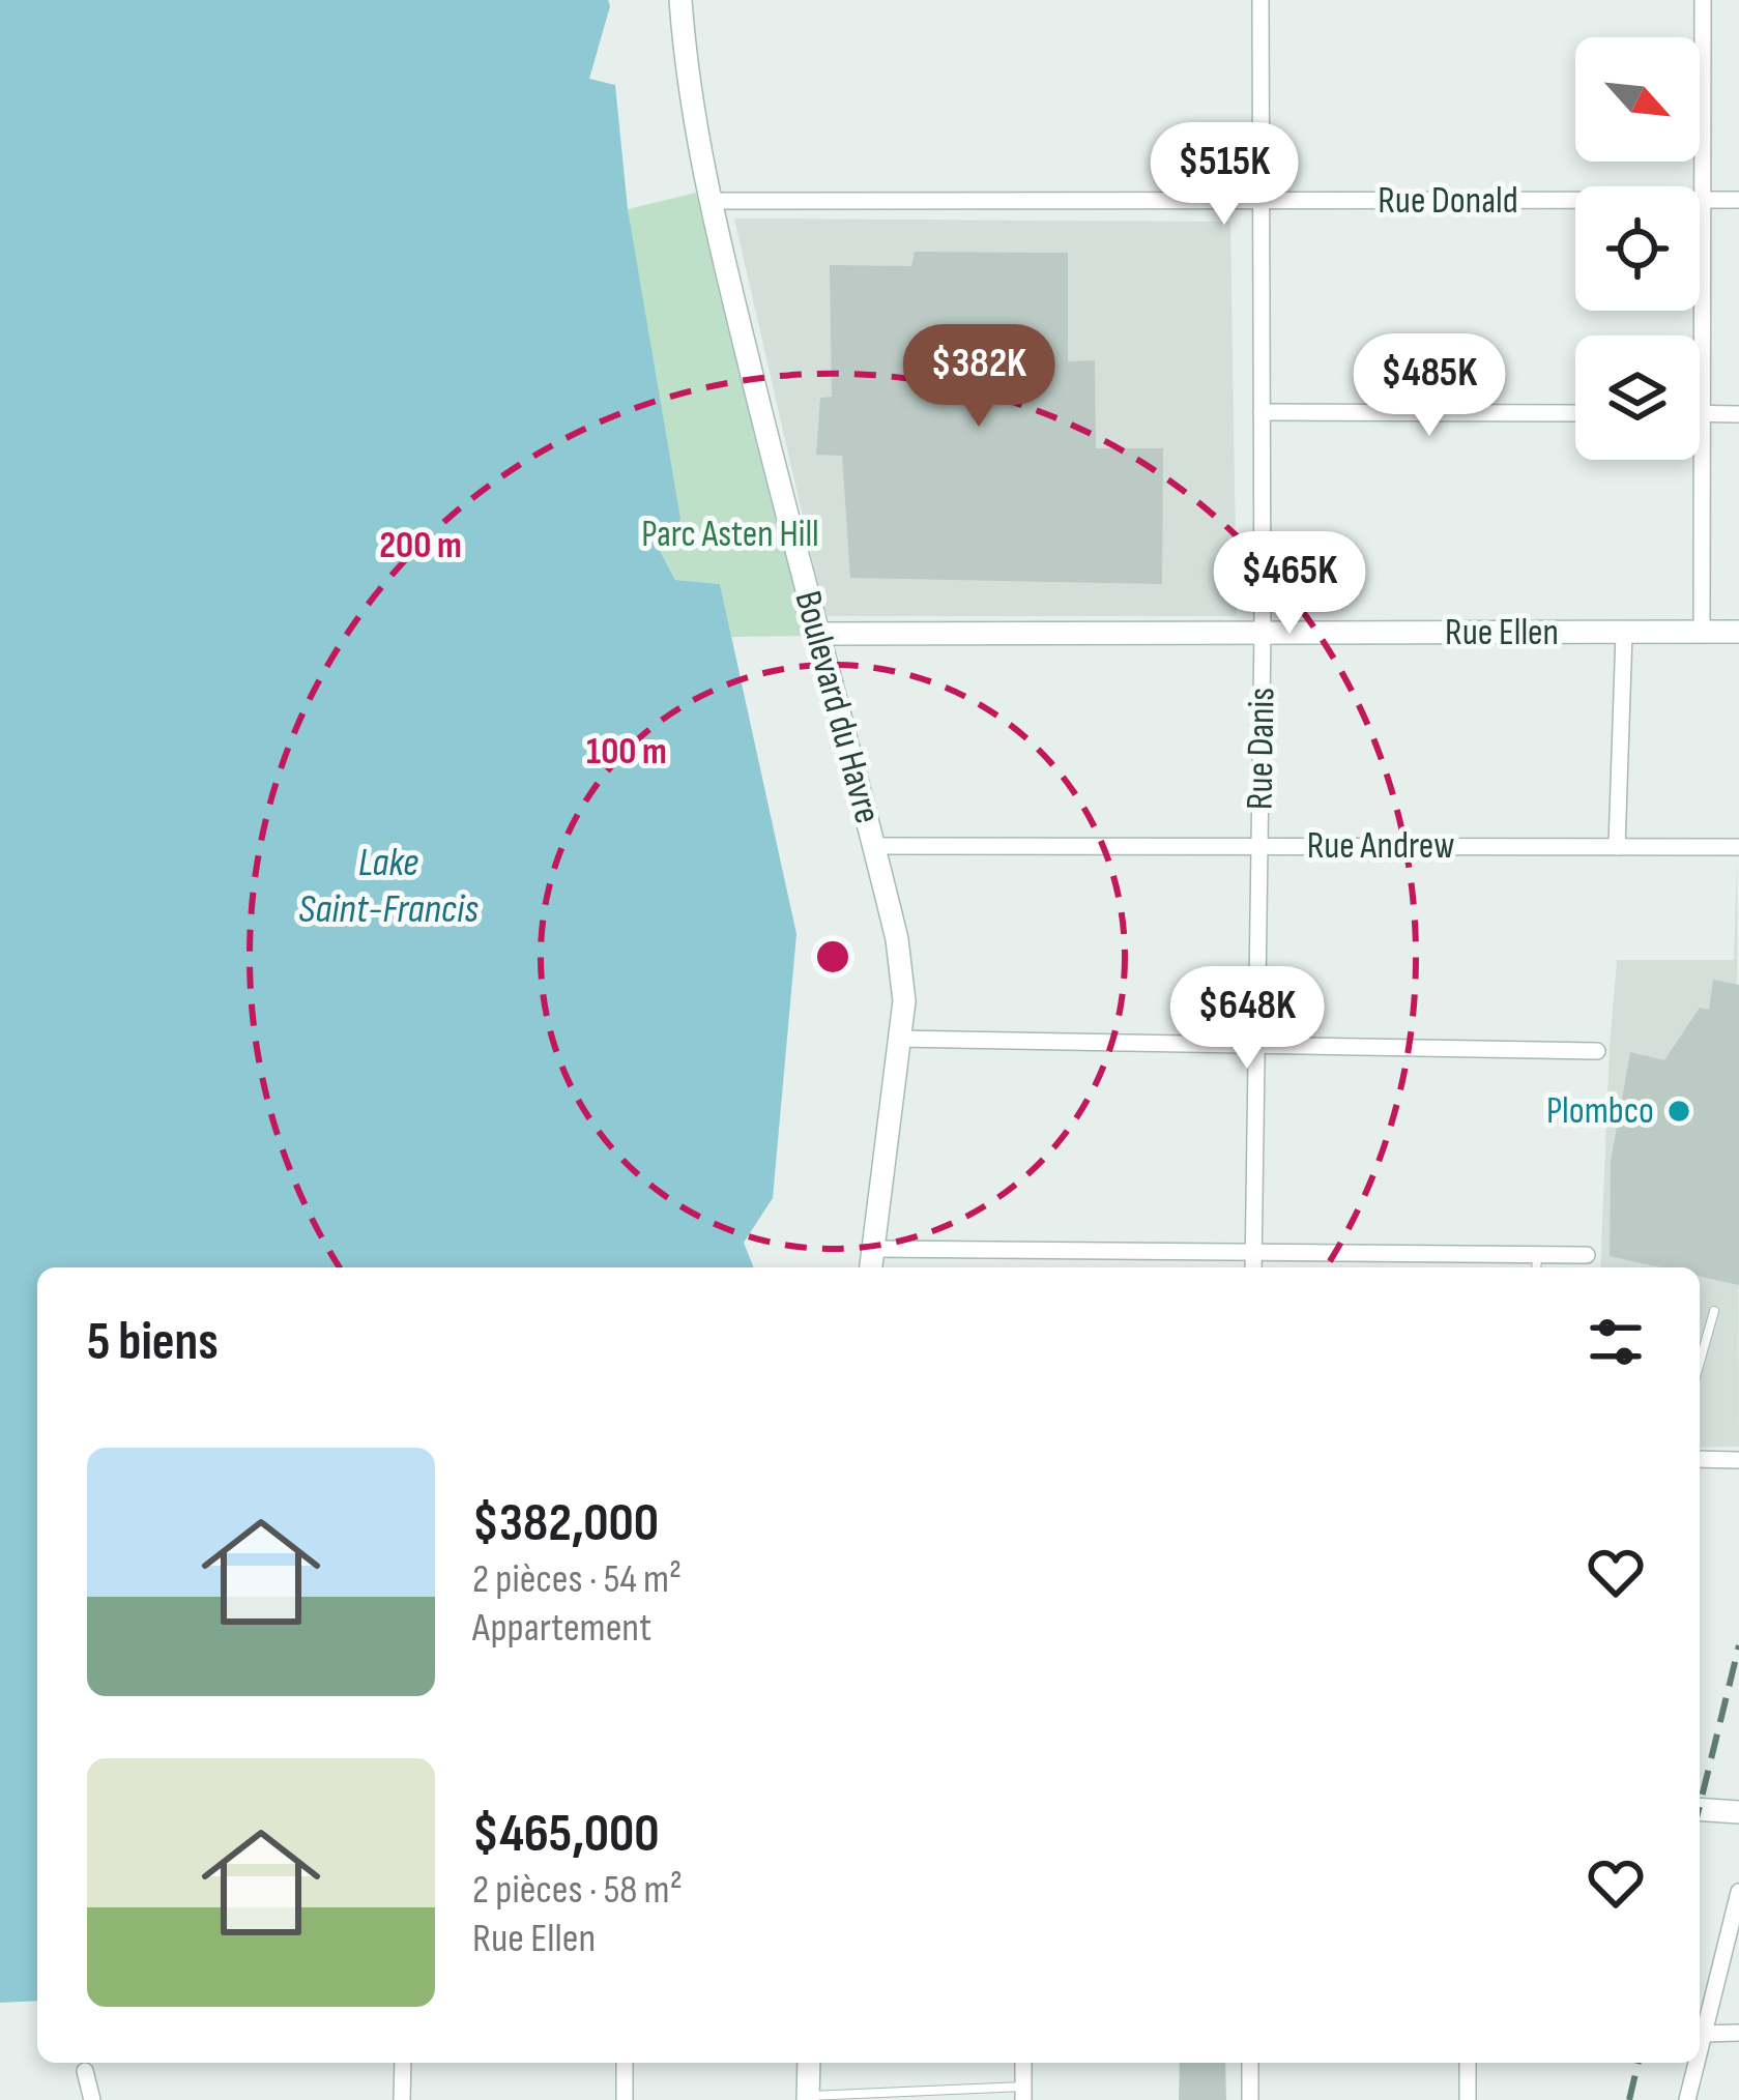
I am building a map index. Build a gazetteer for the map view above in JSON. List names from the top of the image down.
{
  "streets": {
    "street": [
      "Rue Donald",
      "Rue Ellen",
      "Boulevard du Havre",
      "Rue Danis",
      "Rue Andrew"
    ]
  },
  "crossings": [
    ["Rue Donald", "Boulevard du Havre"],
    ["Rue Donald", "Rue Danis"],
    ["Rue Ellen", "Boulevard du Havre"],
    ["Rue Ellen", "Rue Danis"],
    ["Boulevard du Havre", "Rue Andrew"],
    ["Rue Danis", "Rue Andrew"]
  ],
  "water": ["Lake Saint-Francis"],
  "parks": ["Parc Asten Hill"],
  "places": ["Plombco"],
  "north": "bottom right",
  "page": {
    "price": [
      "$515K",
      "$382K",
      "$485K",
      "$465K",
      "$648K"
    ],
    "heading": "5 biens",
    "list": [
      {
        "name": "$382,000",
        "note": "2 pièces · 54 m² · Appartement"
      },
      {
        "name": "$465,000",
        "note": "2 pièces · 58 m² · Rue Ellen"
      }
    ]
  },
  "rings": ["200 m", "100 m"]
}
